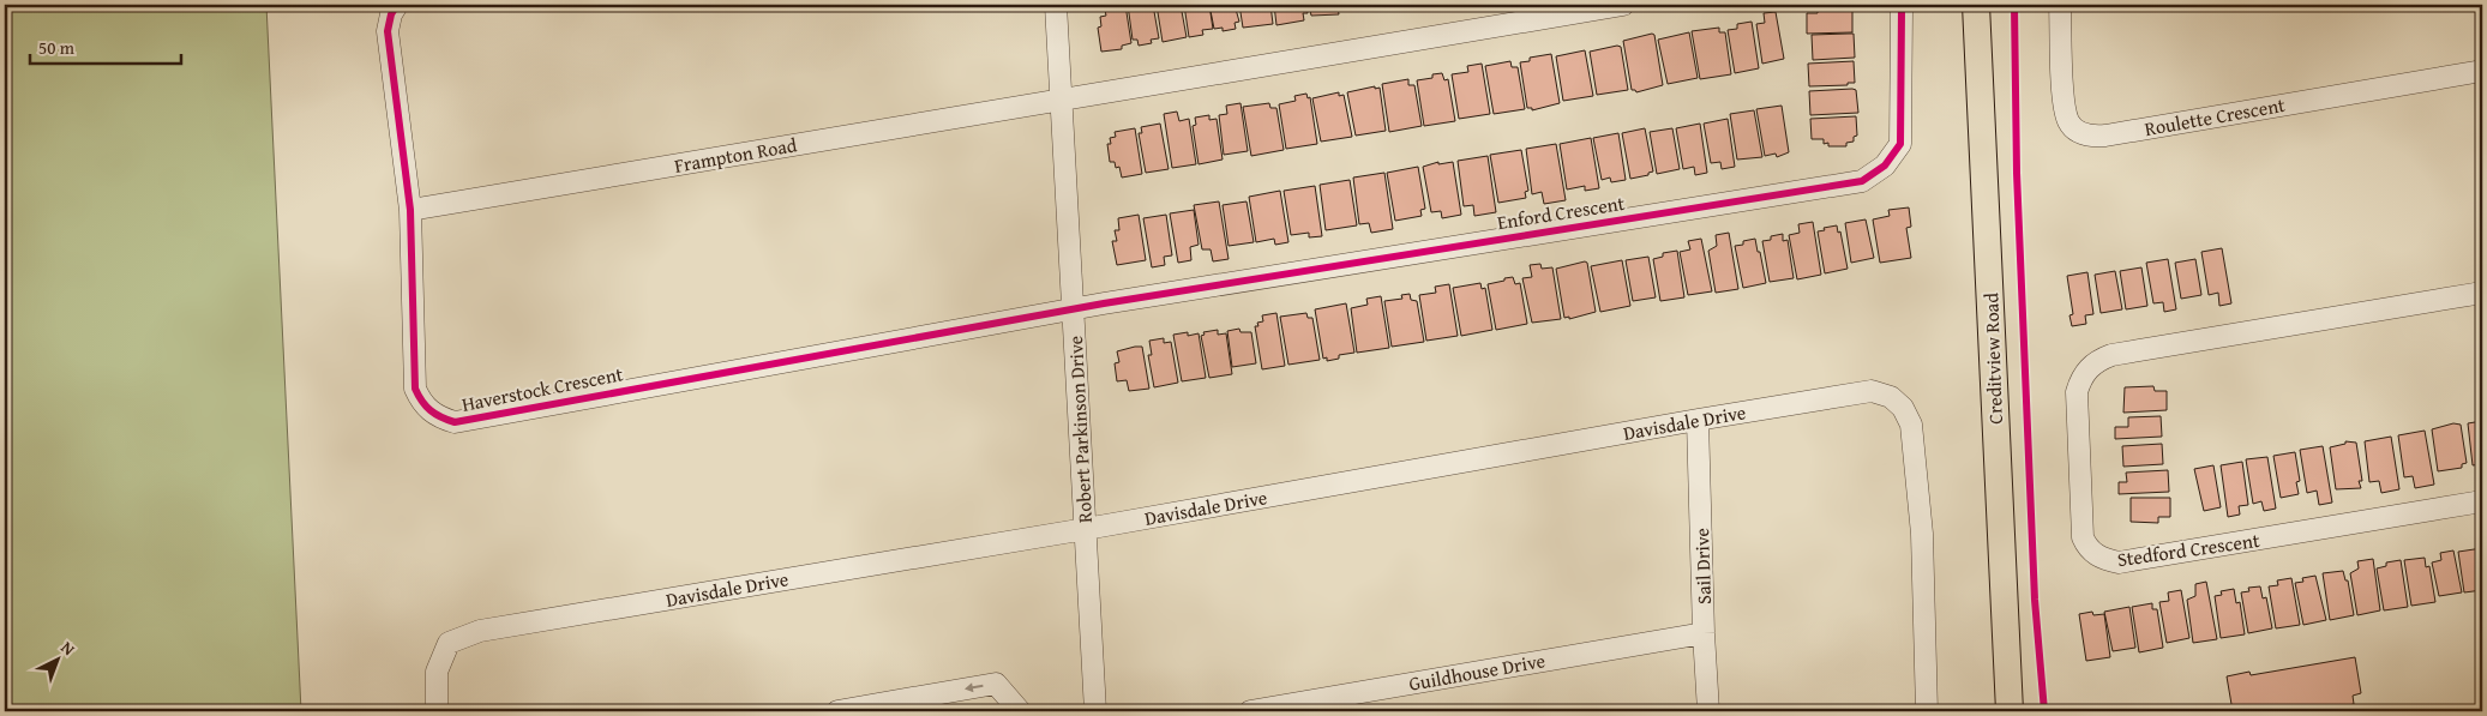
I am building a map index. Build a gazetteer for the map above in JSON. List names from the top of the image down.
{
  "streets": {
    "main road": ["Creditview Road"],
    "street": [
      "Roulette Crescent",
      "Frampton Road",
      "Enford Crescent",
      "Haverstock Crescent",
      "Davisdale Drive",
      "Robert Parkinson Drive",
      "Stedford Crescent",
      "Sail Drive",
      "Guildhouse Drive"
    ]
  },
  "crossings": [
    ["Frampton Road", "Haverstock Crescent"],
    ["Frampton Road", "Robert Parkinson Drive"],
    ["Enford Crescent", "Haverstock Crescent"],
    ["Enford Crescent", "Robert Parkinson Drive"],
    ["Haverstock Crescent", "Robert Parkinson Drive"],
    ["Davisdale Drive", "Robert Parkinson Drive"],
    ["Davisdale Drive", "Sail Drive"],
    ["Sail Drive", "Guildhouse Drive"]
  ],
  "scale_bar": "50 m",
  "north": "top right"
}
